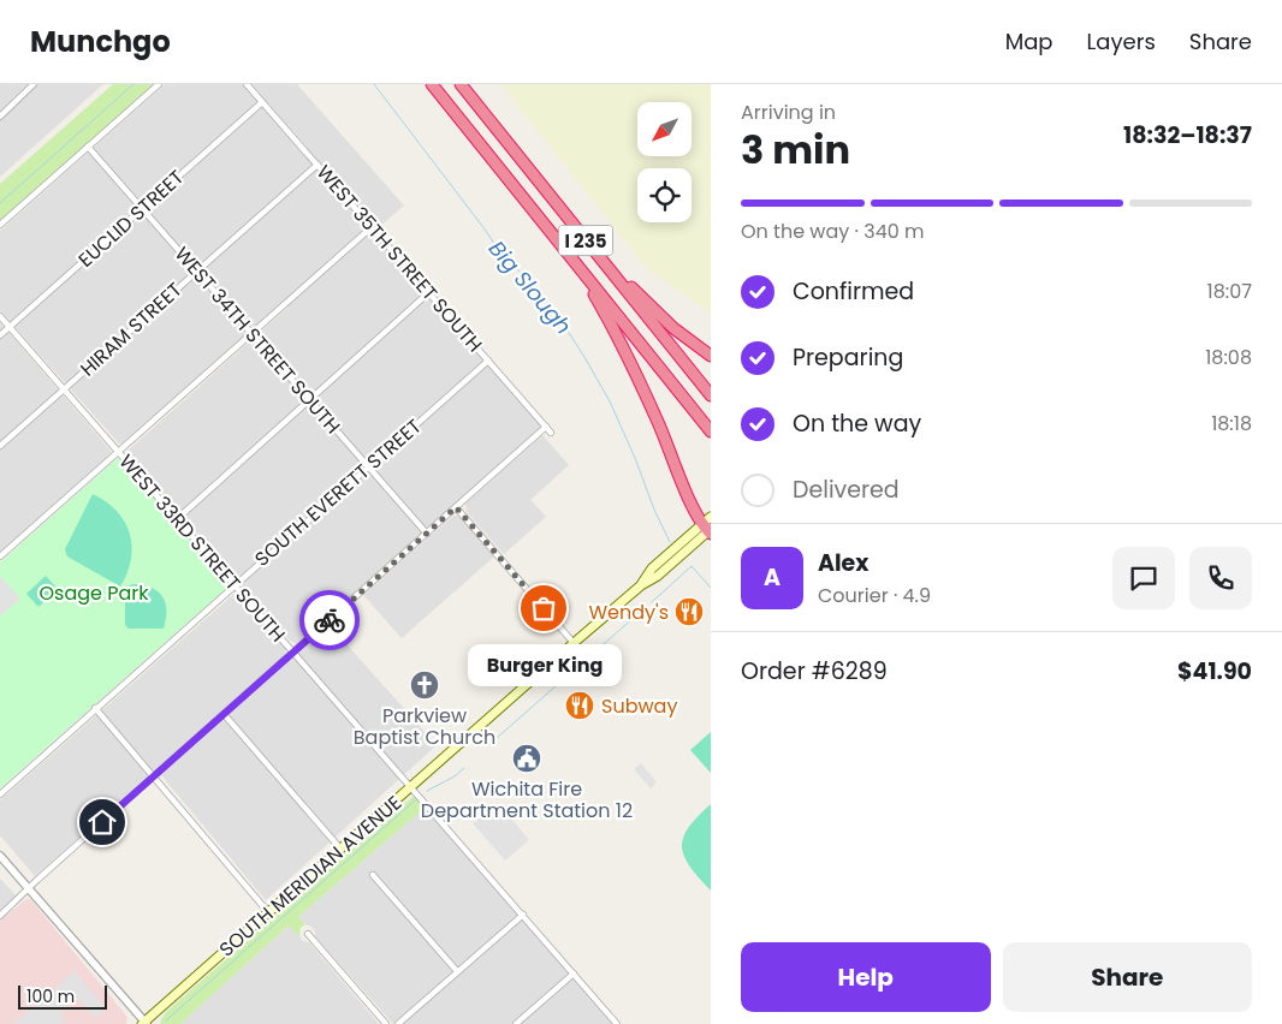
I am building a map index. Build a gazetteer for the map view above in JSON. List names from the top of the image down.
{
  "streets": {
    "highway": ["I 235"],
    "main road": ["SOUTH MERIDIAN AVENUE"],
    "street": [
      "EUCLID STREET",
      "WEST 35TH STREET SOUTH",
      "HIRAM STREET",
      "WEST 34TH STREET SOUTH",
      "SOUTH EVERETT STREET",
      "WEST 33RD STREET SOUTH"
    ]
  },
  "crossings": [
    ["EUCLID STREET", "WEST 35TH STREET SOUTH"],
    ["EUCLID STREET", "WEST 34TH STREET SOUTH"],
    ["EUCLID STREET", "WEST 33RD STREET SOUTH"],
    ["WEST 35TH STREET SOUTH", "HIRAM STREET"],
    ["WEST 35TH STREET SOUTH", "SOUTH EVERETT STREET"],
    ["HIRAM STREET", "WEST 34TH STREET SOUTH"],
    ["HIRAM STREET", "WEST 33RD STREET SOUTH"],
    ["WEST 34TH STREET SOUTH", "SOUTH EVERETT STREET"],
    ["SOUTH EVERETT STREET", "WEST 33RD STREET SOUTH"],
    ["WEST 33RD STREET SOUTH", "SOUTH MERIDIAN AVENUE"]
  ],
  "water": ["Big Slough"],
  "parks": ["Osage Park"],
  "places": {
    "other": ["Burger King"],
    "restaurant": ["Wendy's", "Subway"],
    "church": ["Parkview Baptist Church"],
    "public building": ["Wichita Fire Department Station 12"]
  },
  "scale_bar": "100 m",
  "north": "bottom left",
  "page": {
    "header": "Munchgo",
    "nav": ["Map", "Layers", "Share"],
    "heading": ["3 min", "Arriving in", "18:32–18:37"],
    "panel": [
      "Alex",
      "Courier · 4.9",
      "Order #6289",
      "$41.90"
    ],
    "bar": "On the way · 340 m",
    "list": [
      ["Confirmed", "18:07"],
      ["Preparing", "18:08"],
      ["On the way", "18:18"],
      "Delivered"
    ],
    "round": "A",
    "bubble": "Burger King",
    "buttons": ["Help", "Share"],
    "scale": "100 m"
  }
}
